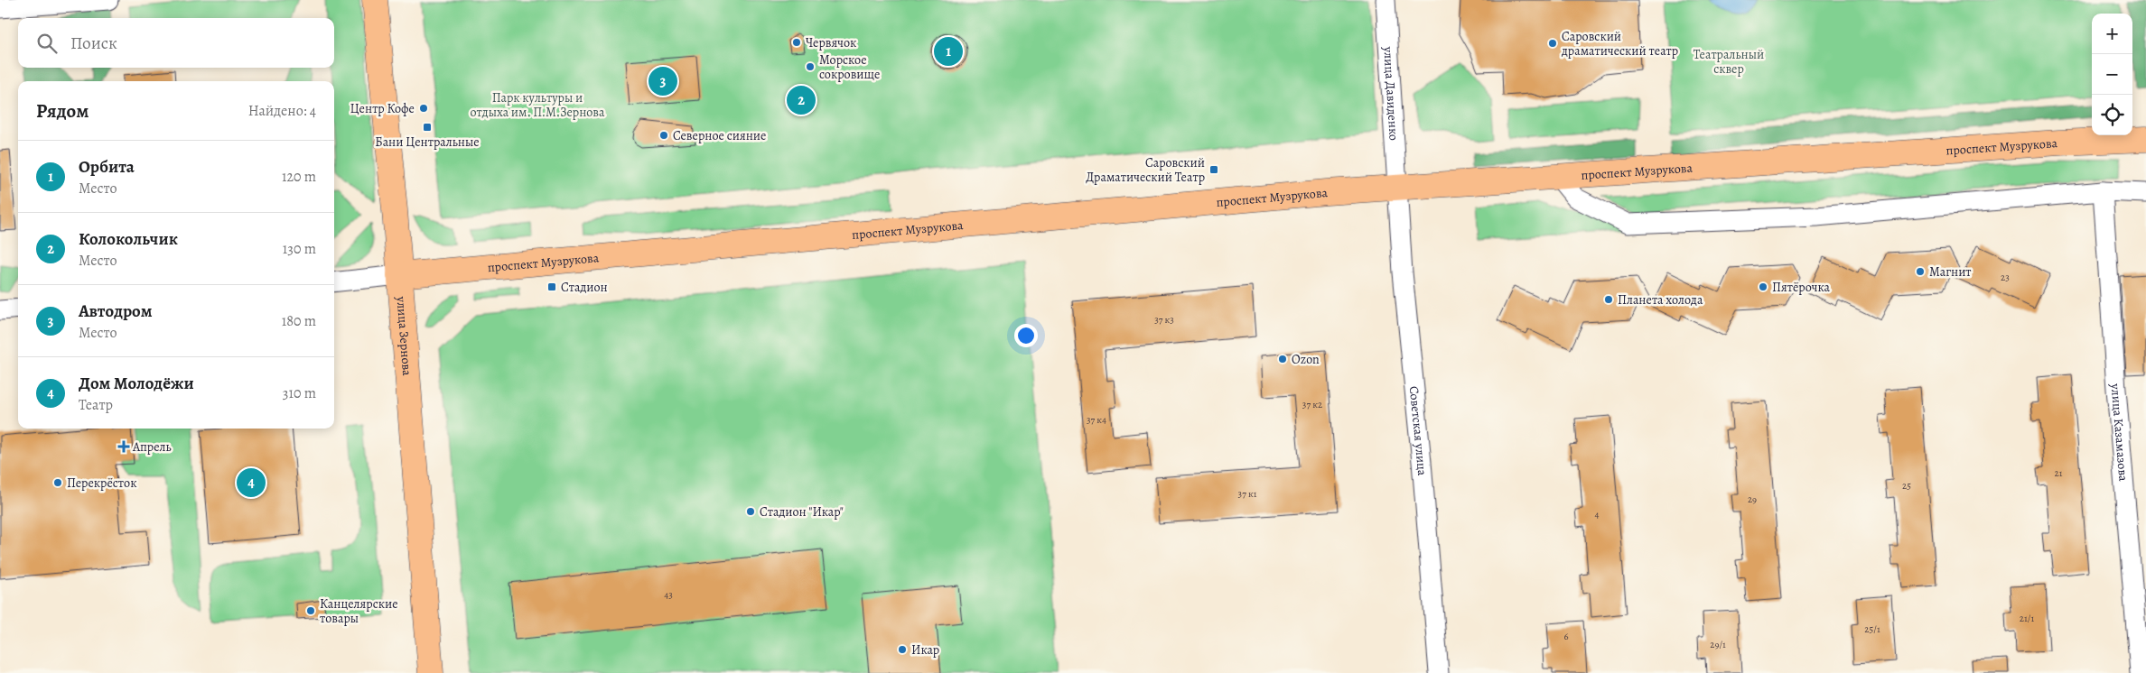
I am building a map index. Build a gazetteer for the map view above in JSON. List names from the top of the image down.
{
  "streets": {
    "main road": ["проспект Музрукова", "улица Зернова"],
    "street": ["улица Давиденко", "Советская улица", "улица Казамазова"]
  },
  "crossings": [
    ["улица Давиденко", "проспект Музрукова"],
    ["улица Давиденко", "Советская улица"],
    ["проспект Музрукова", "улица Зернова"],
    ["проспект Музрукова", "Советская улица"]
  ],
  "parks": ["Театральный сквер", "Парк культуры и отдыха им. П.М.Зернова"],
  "places": {
    "other": [
      "Червячок",
      "Саровский драматический театр",
      "Морское сокровище",
      "Центр Кофе",
      "Северное сияние",
      "Магнит",
      "Пятёрочка",
      "Планета холода",
      "Ozon",
      "Перекрёсток",
      "Стадион \"Икар\"",
      "Канцелярские товары",
      "Икар"
    ],
    "transit": ["Бани Центральные", "Саровский Драматический Театр", "Стадион"],
    "health": ["Апрель"]
  },
  "house_numbers": [
    "23",
    "37 к3",
    "37 к2",
    "37 к4",
    "21",
    "25",
    "37 к1",
    "29",
    "4",
    "43",
    "21/1",
    "25/1",
    "6",
    "29/1"
  ],
  "page": {
    "map_buttons": ["+", "−"],
    "search": "Поиск",
    "pins": [
      "1",
      "3",
      "2",
      "4"
    ],
    "heading": ["Рядом", "Найдено: 4"],
    "list": [
      {
        "mark": "1",
        "name": "Орбита",
        "note": "Место",
        "value": "120 m"
      },
      {
        "mark": "2",
        "name": "Колокольчик",
        "note": "Место",
        "value": "130 m"
      },
      {
        "mark": "3",
        "name": "Автодром",
        "note": "Место",
        "value": "180 m"
      },
      {
        "mark": "4",
        "name": "Дом Молодёжи",
        "note": "Театр",
        "value": "310 m"
      }
    ]
  }
}
